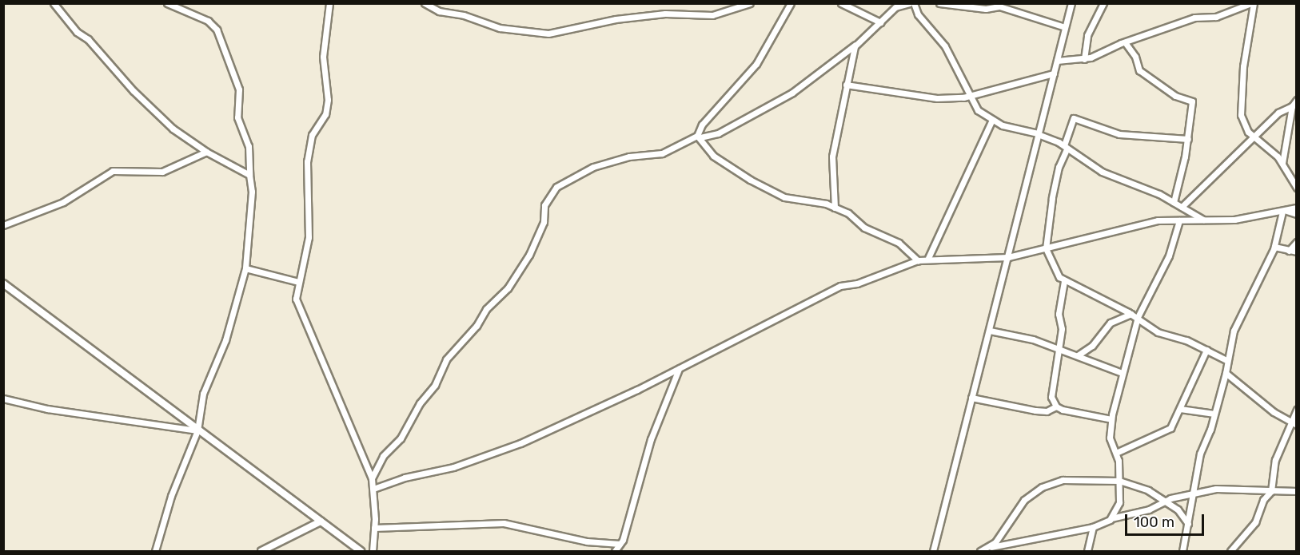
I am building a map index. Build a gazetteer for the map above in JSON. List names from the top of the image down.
{
  "scale_bar": "100 m"
}
